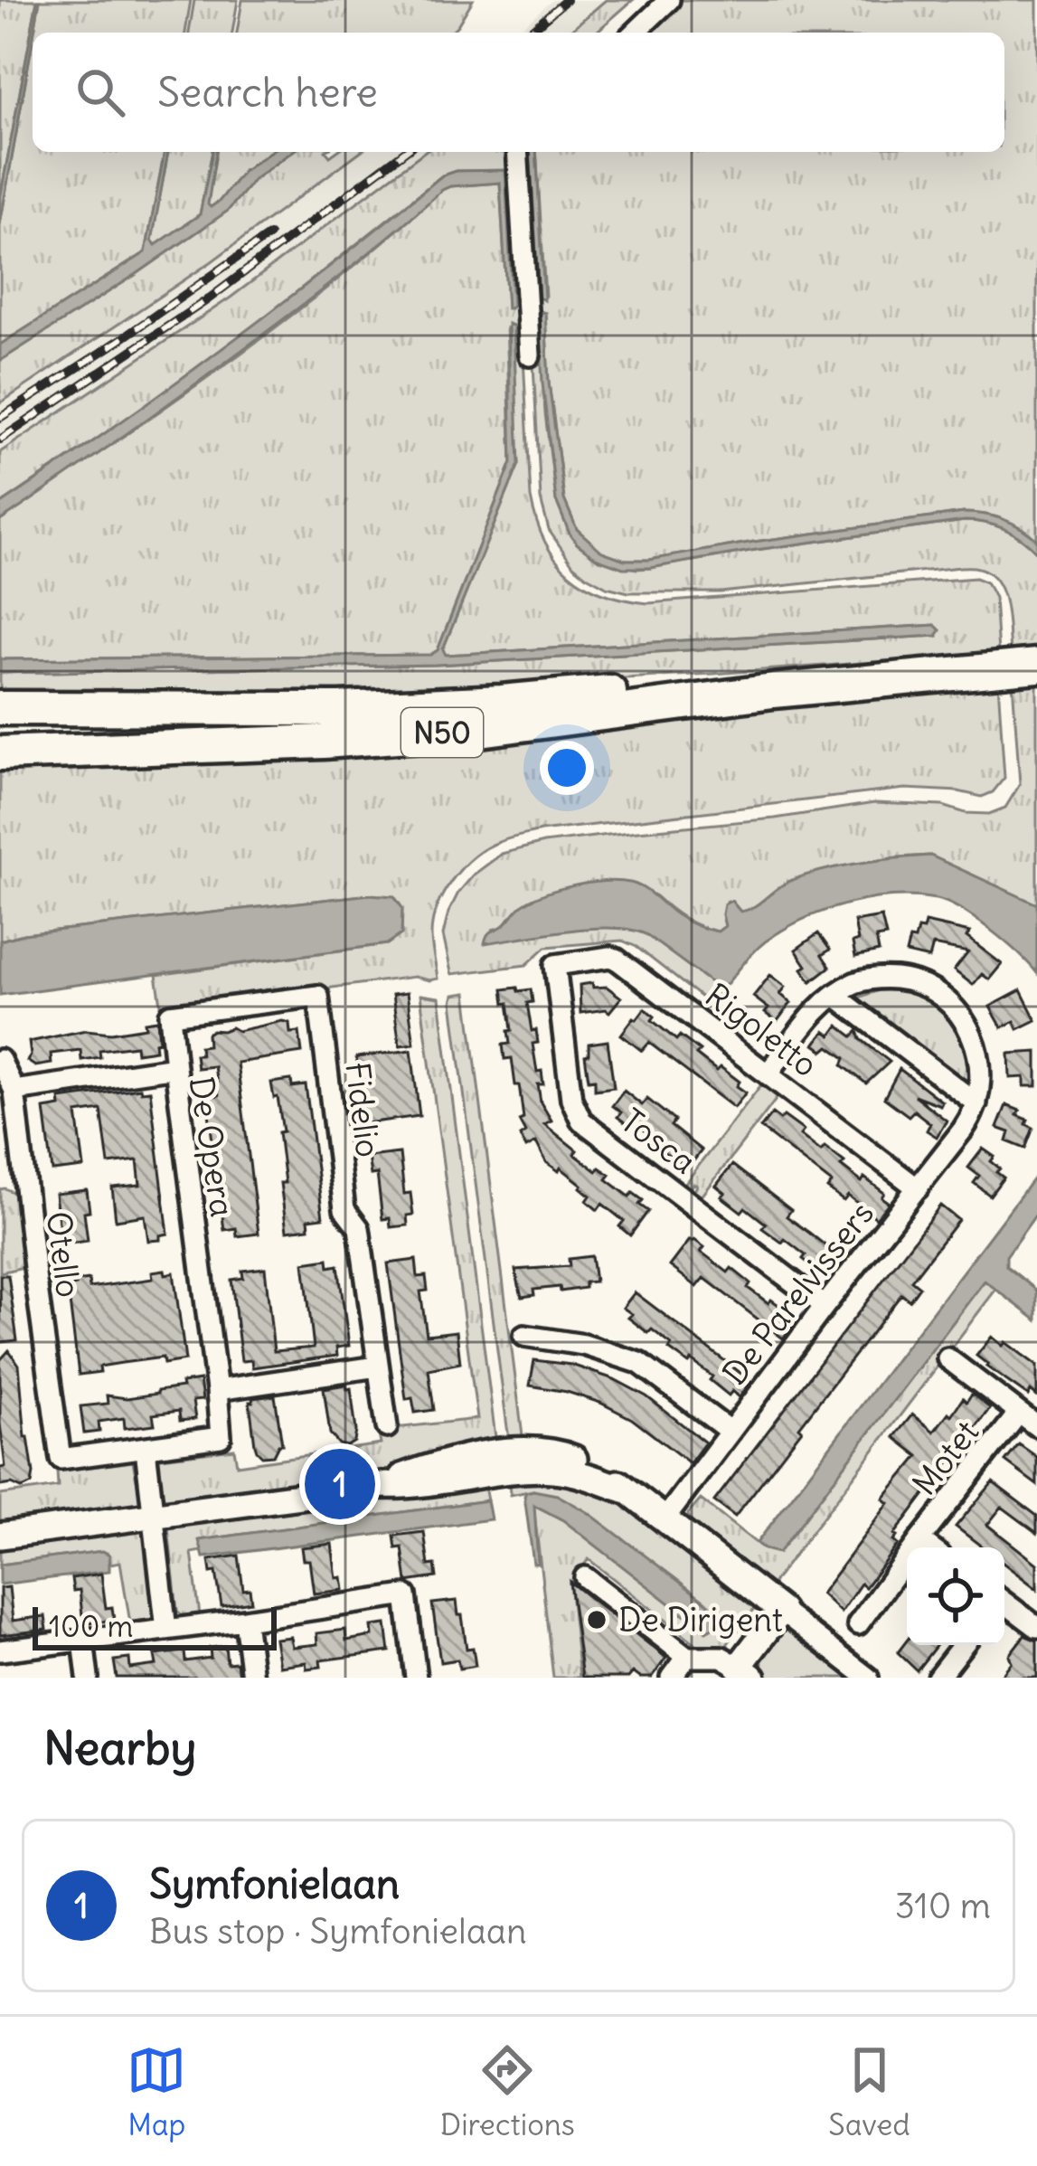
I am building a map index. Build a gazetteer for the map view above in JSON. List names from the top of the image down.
{
  "streets": {
    "highway": ["N50"],
    "street": [
      "Rigoletto",
      "Fidelio",
      "Tosca",
      "De Opera",
      "Otello",
      "De Parelvissers",
      "Motet"
    ]
  },
  "crossings": [
    ["Rigoletto", "Tosca"],
    ["Rigoletto", "De Parelvissers"],
    ["Fidelio", "De Opera"],
    ["Tosca", "De Parelvissers"],
    ["De Opera", "Otello"]
  ],
  "places": ["De Dirigent"],
  "scale_bar": "100 m",
  "page": {
    "search": "Search here",
    "pins": "1",
    "scale": "100 m",
    "heading": "Nearby",
    "list": [
      {
        "mark": "1",
        "name": "Symfonielaan",
        "note": "Bus stop · Symfonielaan",
        "value": "310 m"
      }
    ],
    "nav": ["Map", "Directions", "Saved"]
  }
}
